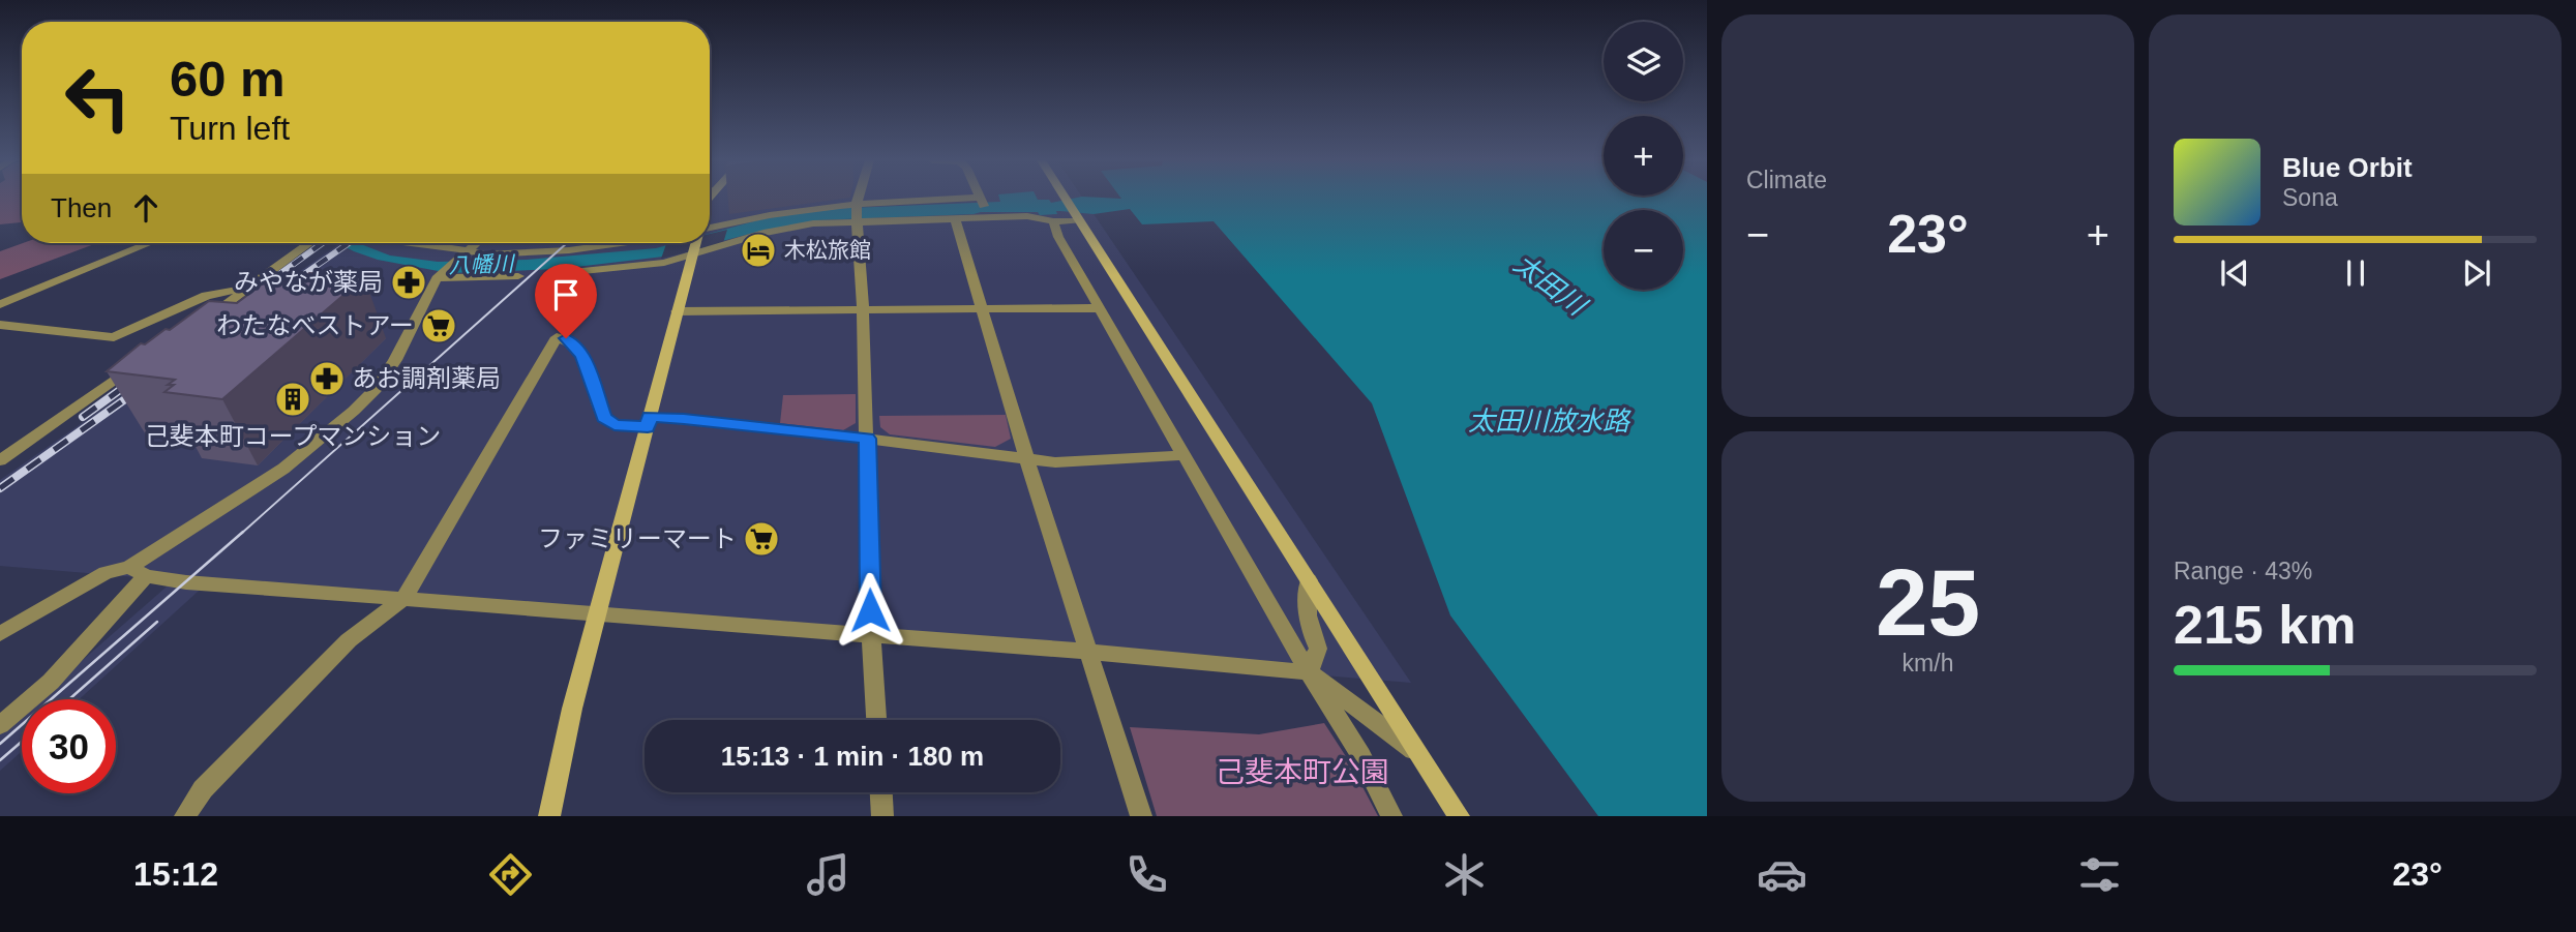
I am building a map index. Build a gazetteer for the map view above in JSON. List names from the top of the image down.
{
  "water": ["八幡川", "太田川", "太田川放水路"],
  "parks": ["己斐本町公園"],
  "places": {
    "hotel": ["木松旅館"],
    "pharmacy": ["みやなが薬局", "あお調剤薬局"],
    "supermarket": ["わたなべストアー", "ファミリーマート"],
    "building": ["己斐本町コープマンション"]
  },
  "page": {
    "tile": [
      "Climate",
      ["25", "km/h"],
      ["Range · 43%", "215 km"]
    ],
    "map_buttons": ["+", "−"],
    "turn": ["60 m", "Turn left"],
    "song": ["Blue Orbit", "Sona"],
    "then": "Then",
    "heat": ["−", "23°", "+"],
    "limit": "30",
    "trip": "15:13 · 1 min · 180 m",
    "tabs": ["15:12", "23°"]
  }
}
